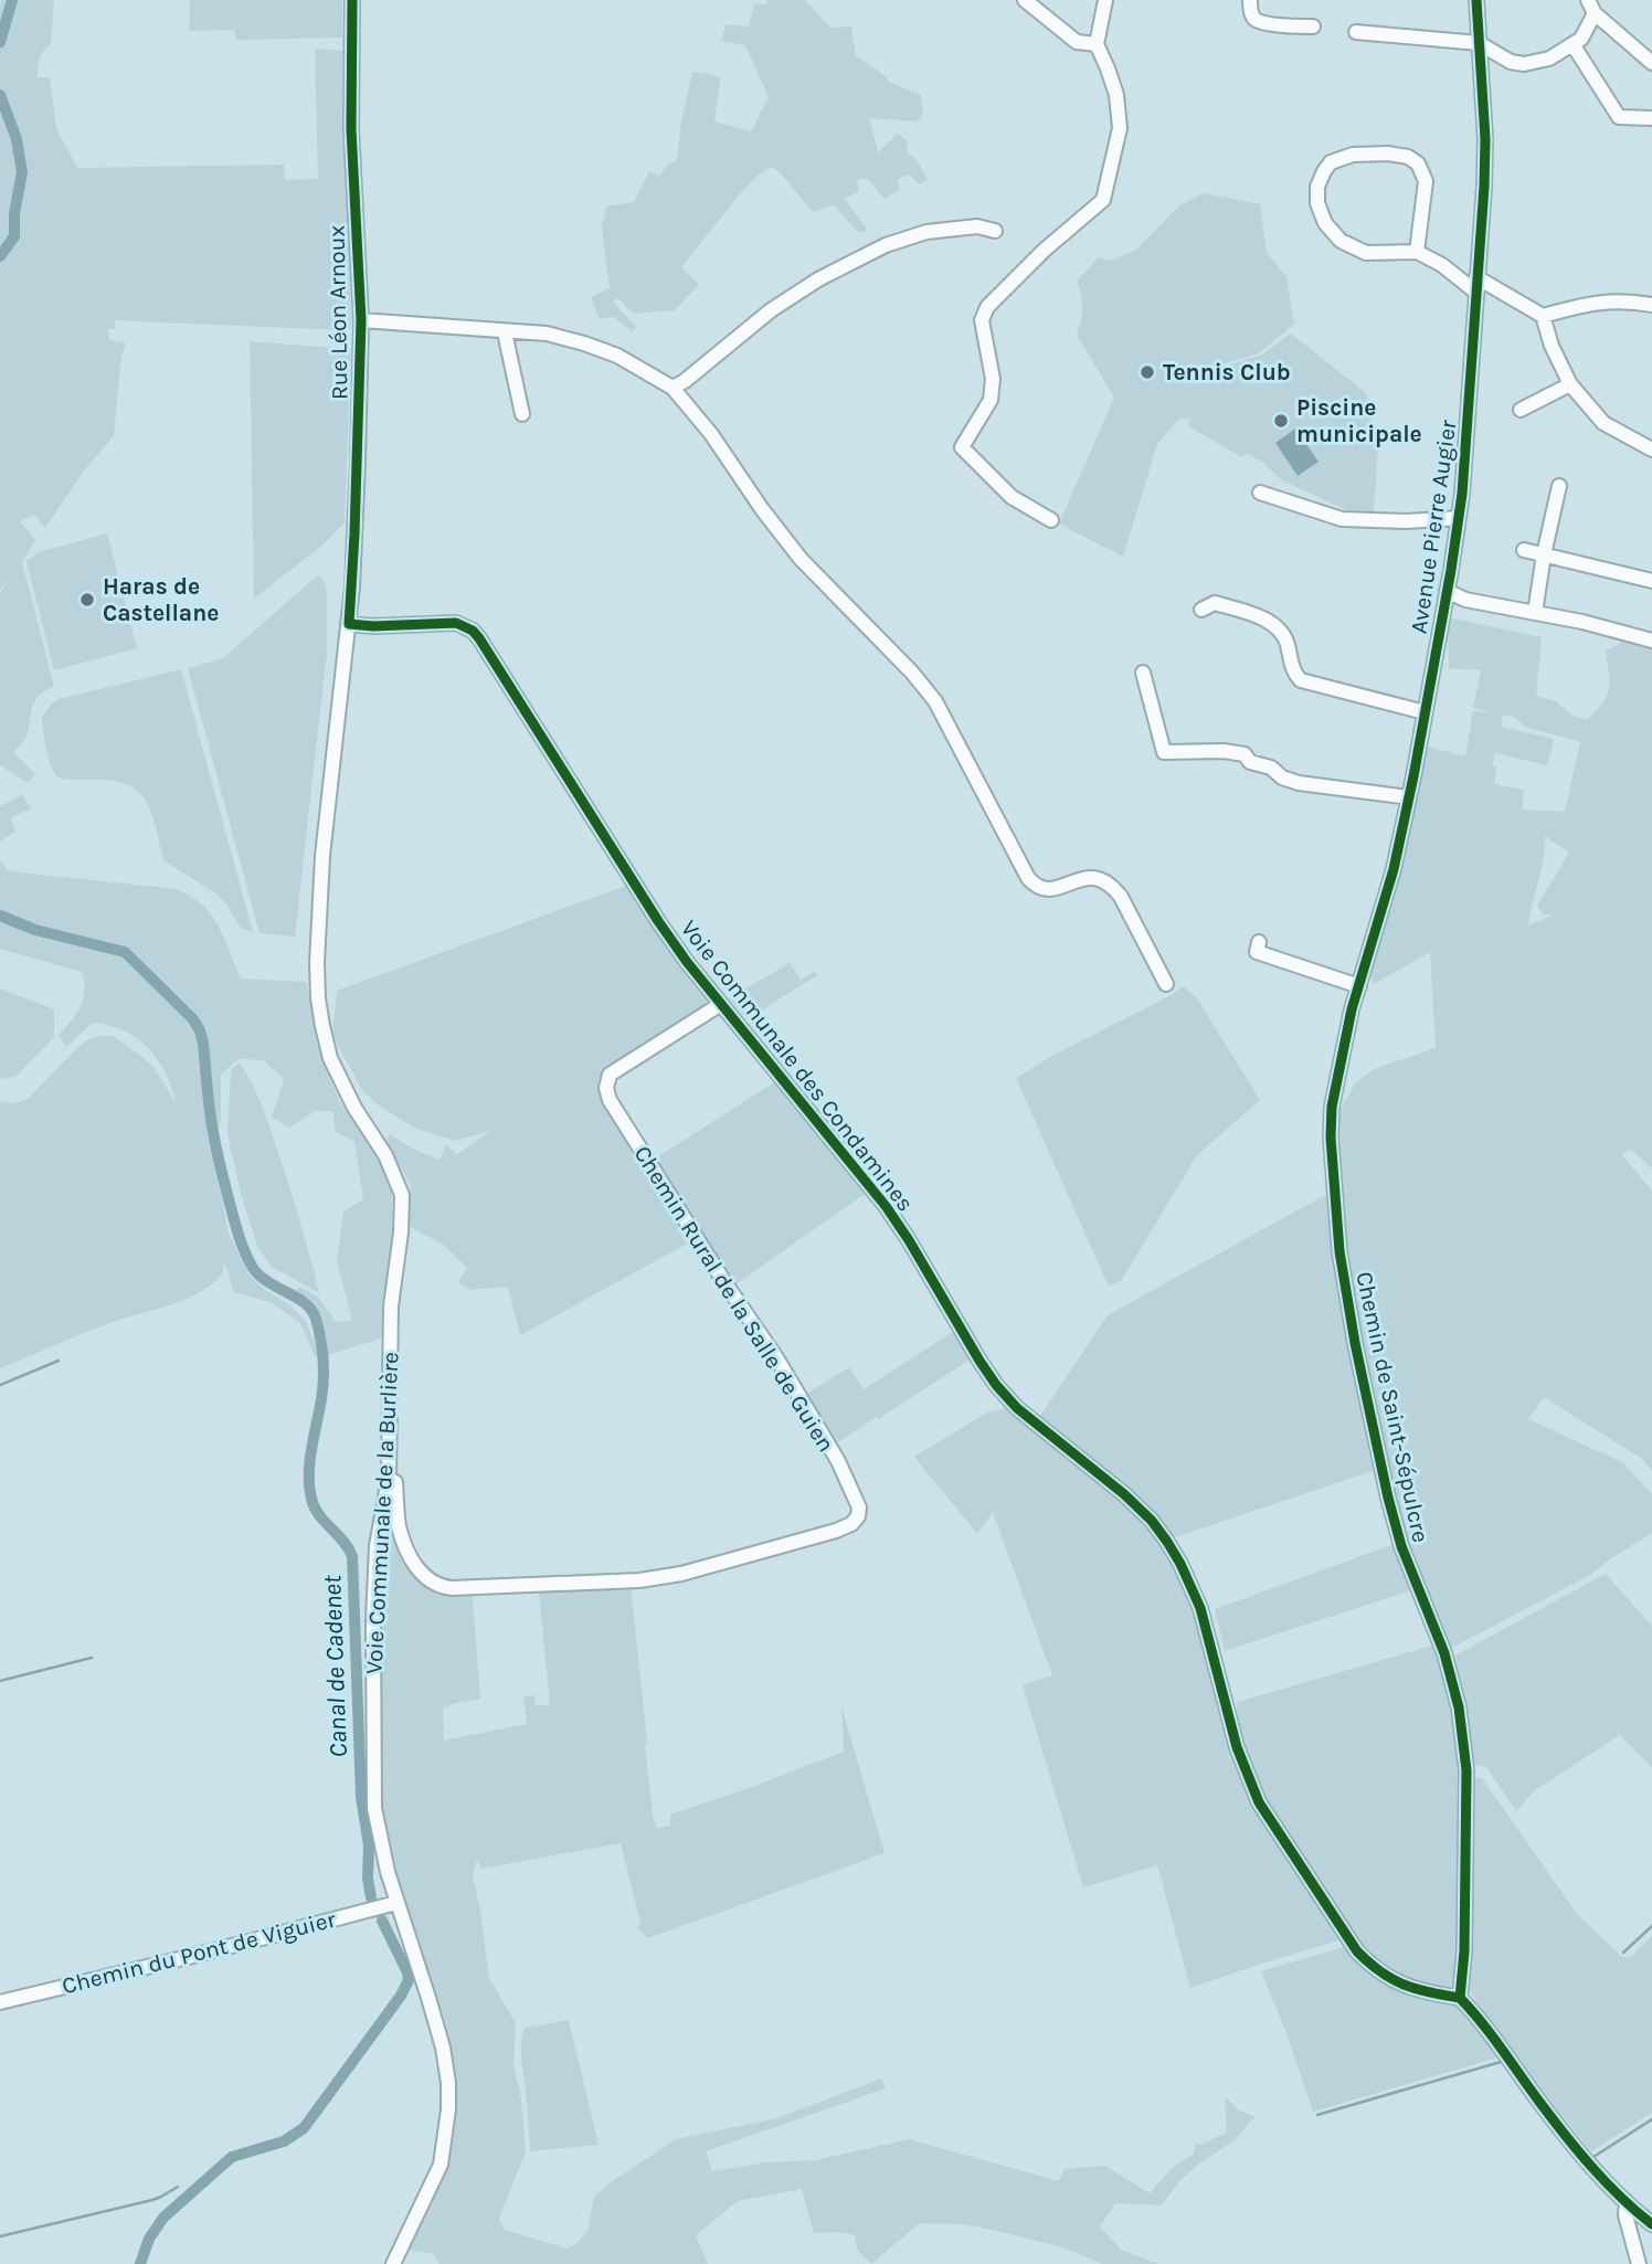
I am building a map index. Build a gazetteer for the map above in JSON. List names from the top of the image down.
{
  "streets": {
    "street": [
      "Rue Léon Arnoux",
      "Avenue Pierre Augier",
      "Voie Communale des Condamines",
      "Chemin Rural de la Salle de Guien",
      "Chemin de Saint-Sépulcre",
      "Voie Communale de la Burlière",
      "Chemin du Pont de Viguier"
    ]
  },
  "crossings": [
    ["Rue Léon Arnoux", "Voie Communale des Condamines"],
    ["Rue Léon Arnoux", "Voie Communale de la Burlière"],
    ["Avenue Pierre Augier", "Chemin de Saint-Sépulcre"],
    ["Voie Communale des Condamines", "Chemin Rural de la Salle de Guien"],
    ["Voie Communale des Condamines", "Chemin de Saint-Sépulcre"],
    ["Voie Communale des Condamines", "Voie Communale de la Burlière"],
    ["Chemin Rural de la Salle de Guien", "Voie Communale de la Burlière"],
    ["Voie Communale de la Burlière", "Chemin du Pont de Viguier"]
  ],
  "water": ["Canal de Cadenet"],
  "places": ["Tennis Club", "Piscine municipale", "Haras de Castellane"]
}
